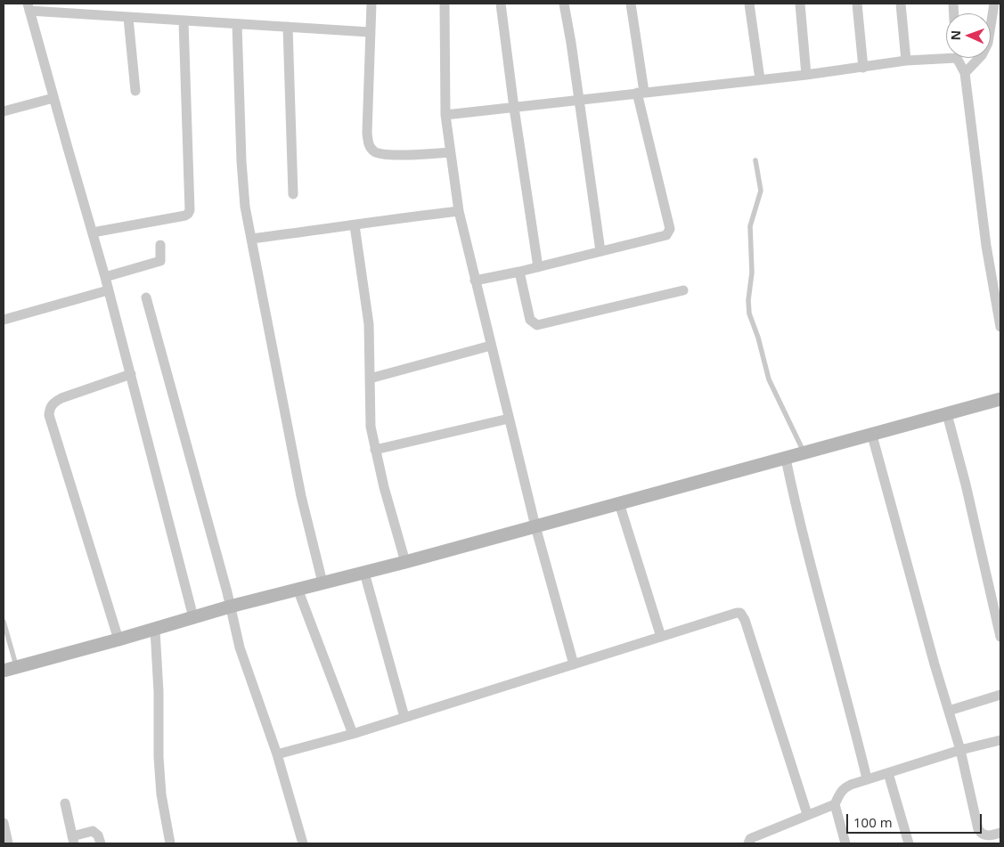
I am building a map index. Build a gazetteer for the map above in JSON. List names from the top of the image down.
{
  "scale_bar": "100 m",
  "north": "left"
}
